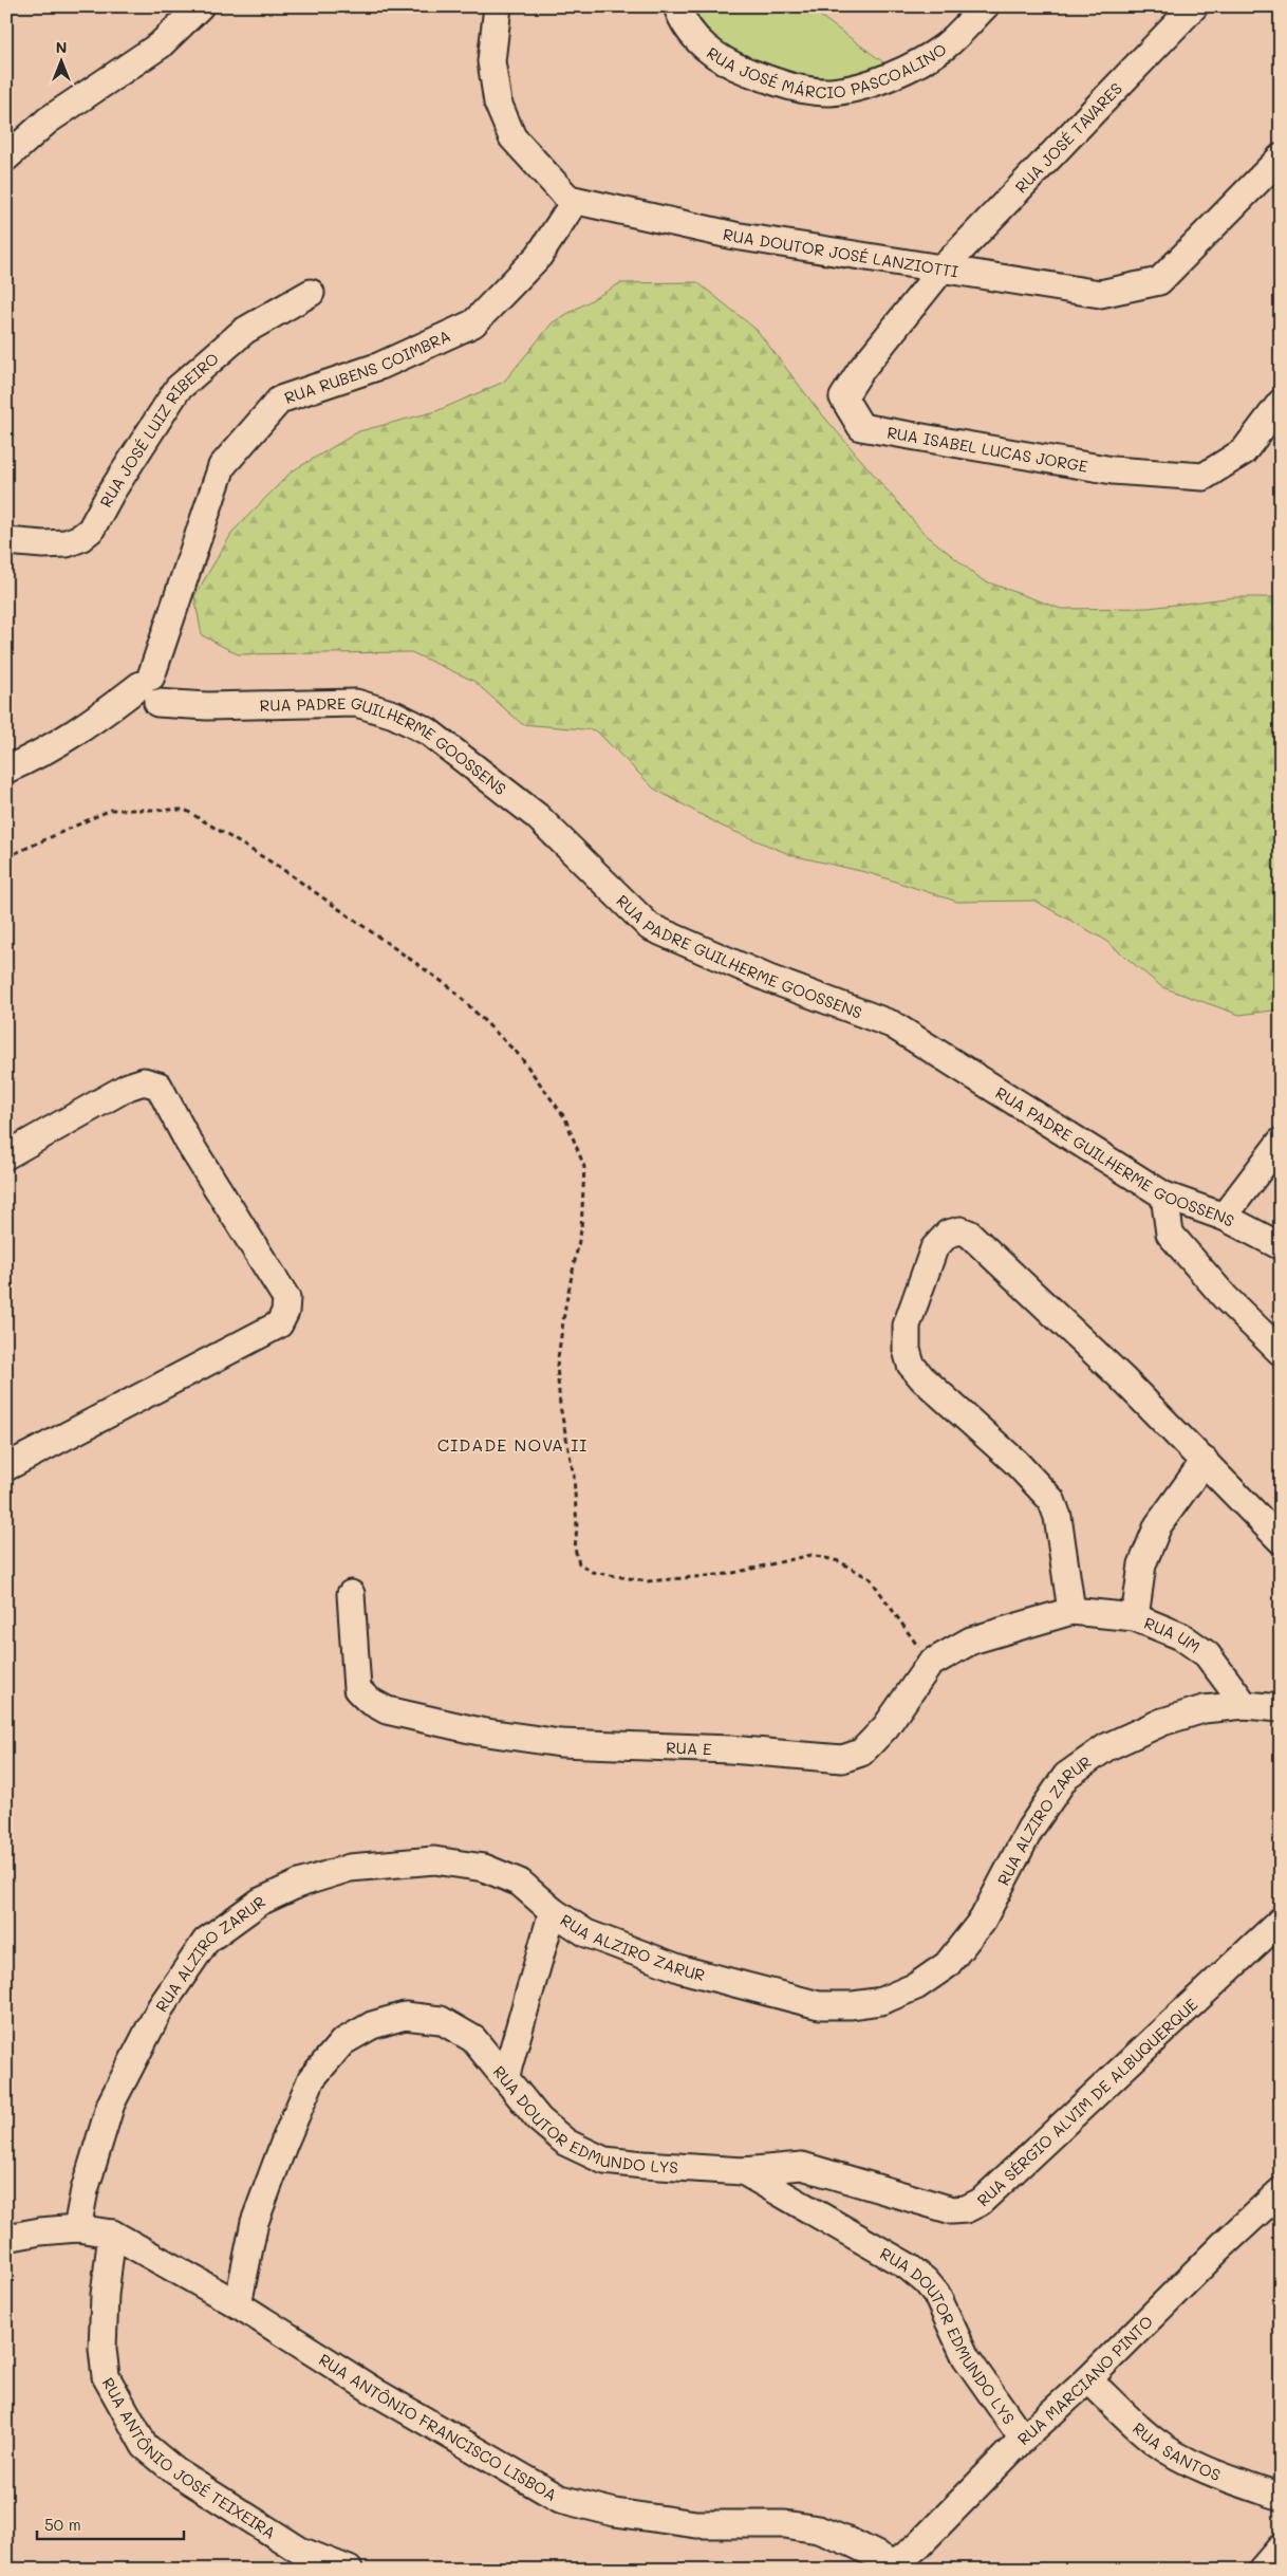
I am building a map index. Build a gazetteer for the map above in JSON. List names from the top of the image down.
{
  "streets": {
    "street": [
      "RUA JOSÉ MÁRCIO PASCOALINO",
      "RUA JOSÉ TAVARES",
      "RUA DOUTOR JOSÉ LANZIOTTI",
      "RUA RUBENS COIMBRA",
      "RUA JOSÉ LUIZ RIBEIRO",
      "RUA ISABEL LUCAS JORGE",
      "RUA PADRE GUILHERME GOOSSENS",
      "RUA UM",
      "RUA E",
      "RUA ALZIRO ZARUR",
      "RUA SÉRGIO ALVIM DE ALBUQUERQUE",
      "RUA DOUTOR EDMUNDO LYS",
      "RUA MARCIANO PINTO",
      "RUA ANTÔNIO FRANCISCO LISBOA",
      "RUA SANTOS",
      "RUA ANTÔNIO JOSÉ TEIXEIRA"
    ]
  },
  "crossings": [
    ["RUA JOSÉ TAVARES", "RUA DOUTOR JOSÉ LANZIOTTI"],
    ["RUA JOSÉ TAVARES", "RUA ISABEL LUCAS JORGE"],
    ["RUA DOUTOR JOSÉ LANZIOTTI", "RUA RUBENS COIMBRA"],
    ["RUA DOUTOR JOSÉ LANZIOTTI", "RUA ISABEL LUCAS JORGE"],
    ["RUA RUBENS COIMBRA", "RUA PADRE GUILHERME GOOSSENS"],
    ["RUA UM", "RUA E"],
    ["RUA UM", "RUA ALZIRO ZARUR"],
    ["RUA ALZIRO ZARUR", "RUA ANTÔNIO FRANCISCO LISBOA"],
    ["RUA SÉRGIO ALVIM DE ALBUQUERQUE", "RUA DOUTOR EDMUNDO LYS"],
    ["RUA DOUTOR EDMUNDO LYS", "RUA MARCIANO PINTO"],
    ["RUA DOUTOR EDMUNDO LYS", "RUA ANTÔNIO FRANCISCO LISBOA"],
    ["RUA MARCIANO PINTO", "RUA ANTÔNIO FRANCISCO LISBOA"],
    ["RUA MARCIANO PINTO", "RUA SANTOS"],
    ["RUA ANTÔNIO FRANCISCO LISBOA", "RUA ANTÔNIO JOSÉ TEIXEIRA"]
  ],
  "districts": ["CIDADE NOVA II"],
  "scale_bar": "50 m",
  "north": "top"
}
